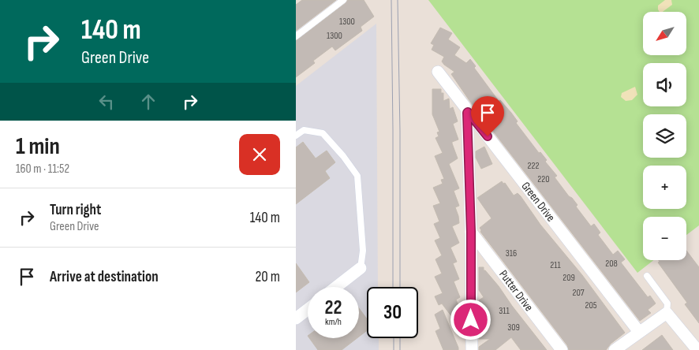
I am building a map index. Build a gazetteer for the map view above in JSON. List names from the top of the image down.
{
  "streets": {
    "street": ["Green Drive", "Putter Drive"]
  },
  "house_numbers": [
    "1300",
    "1300",
    "222",
    "220",
    "316",
    "208",
    "211",
    "209",
    "207",
    "205",
    "311",
    "309"
  ],
  "north": "bottom left",
  "page": {
    "turn": ["140 m", "Green Drive"],
    "map_buttons": ["+", "−"],
    "heading": ["1 min", "160 m · 11:52"],
    "list": [
      {
        "name": "Turn right",
        "note": "Green Drive",
        "value": "140 m"
      },
      {
        "name": "Arrive at destination",
        "value": "20 m"
      }
    ],
    "speed": "22 km/h",
    "limit": "30"
  }
}
